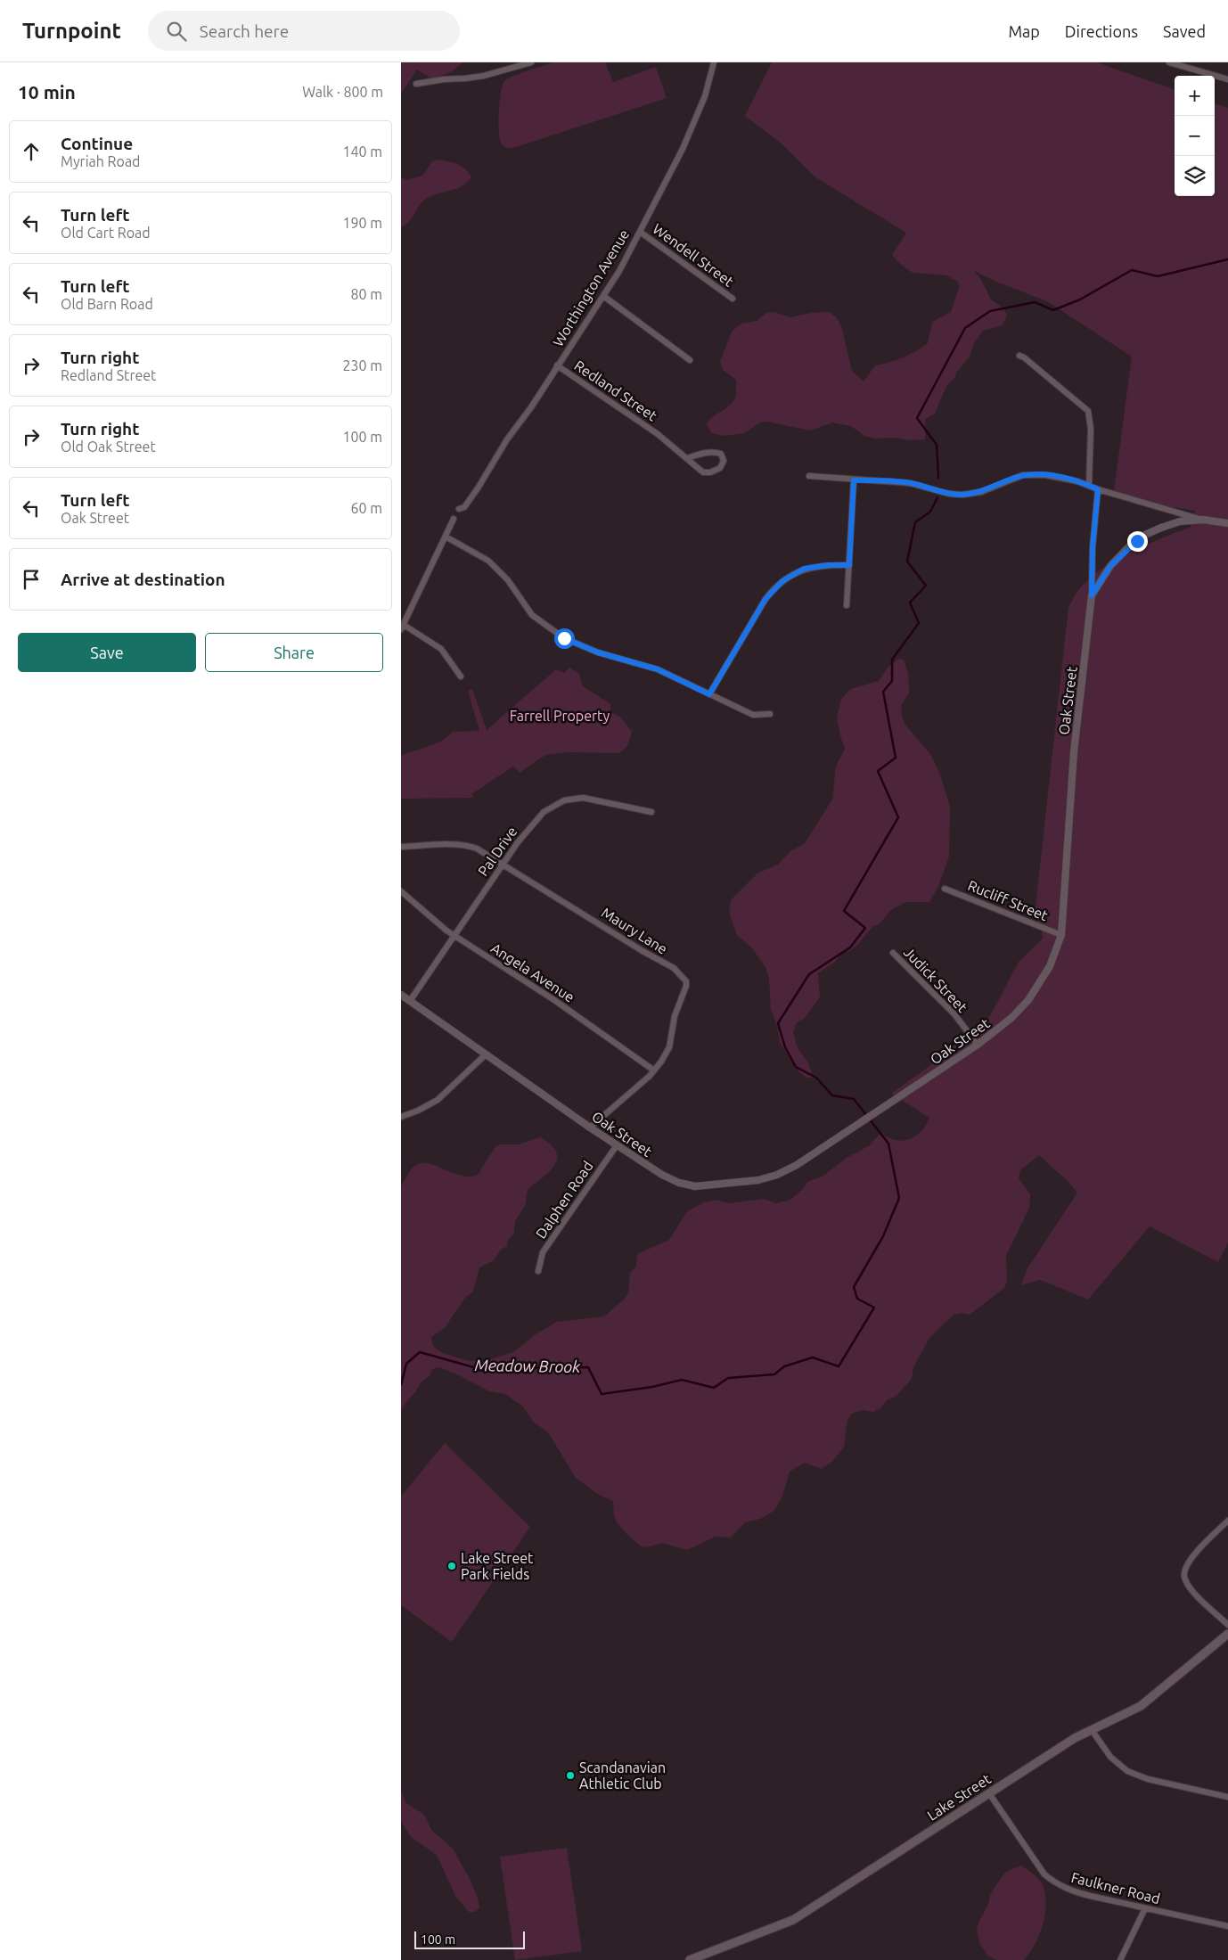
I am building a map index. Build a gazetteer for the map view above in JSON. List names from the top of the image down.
{
  "streets": {
    "main road": ["Lake Street"],
    "street": [
      "Wendell Street",
      "Worthington Avenue",
      "Redland Street",
      "Oak Street",
      "Pal Drive",
      "Rucliff Street",
      "Maury Lane",
      "Angela Avenue",
      "Judick Street",
      "Dalphen Road",
      "Faulkner Road"
    ]
  },
  "crossings": [
    ["Wendell Street", "Worthington Avenue"],
    ["Worthington Avenue", "Redland Street"],
    ["Oak Street", "Pal Drive"],
    ["Oak Street", "Rucliff Street"],
    ["Oak Street", "Maury Lane"],
    ["Oak Street", "Judick Street"],
    ["Oak Street", "Dalphen Road"],
    ["Pal Drive", "Maury Lane"],
    ["Pal Drive", "Angela Avenue"],
    ["Maury Lane", "Angela Avenue"],
    ["Lake Street", "Faulkner Road"]
  ],
  "water": ["Meadow Brook"],
  "parks": ["Farrell Property"],
  "places": ["Lake Street Park Fields", "Scandanavian Athletic Club"],
  "scale_bar": "100 m",
  "page": {
    "header": "Turnpoint",
    "search": "Search here",
    "nav": ["Map", "Directions", "Saved"],
    "heading": ["10 min", "Walk · 800 m"],
    "map_buttons": ["+", "−"],
    "list": [
      ["Continue", "Myriah Road", "140 m"],
      ["Turn left", "Old Cart Road", "190 m"],
      ["Turn left", "Old Barn Road", "80 m"],
      ["Turn right", "Redland Street", "230 m"],
      ["Turn right", "Old Oak Street", "100 m"],
      ["Turn left", "Oak Street", "60 m"],
      "Arrive at destination"
    ],
    "buttons": ["Save", "Share"],
    "scale": "100 m"
  }
}
